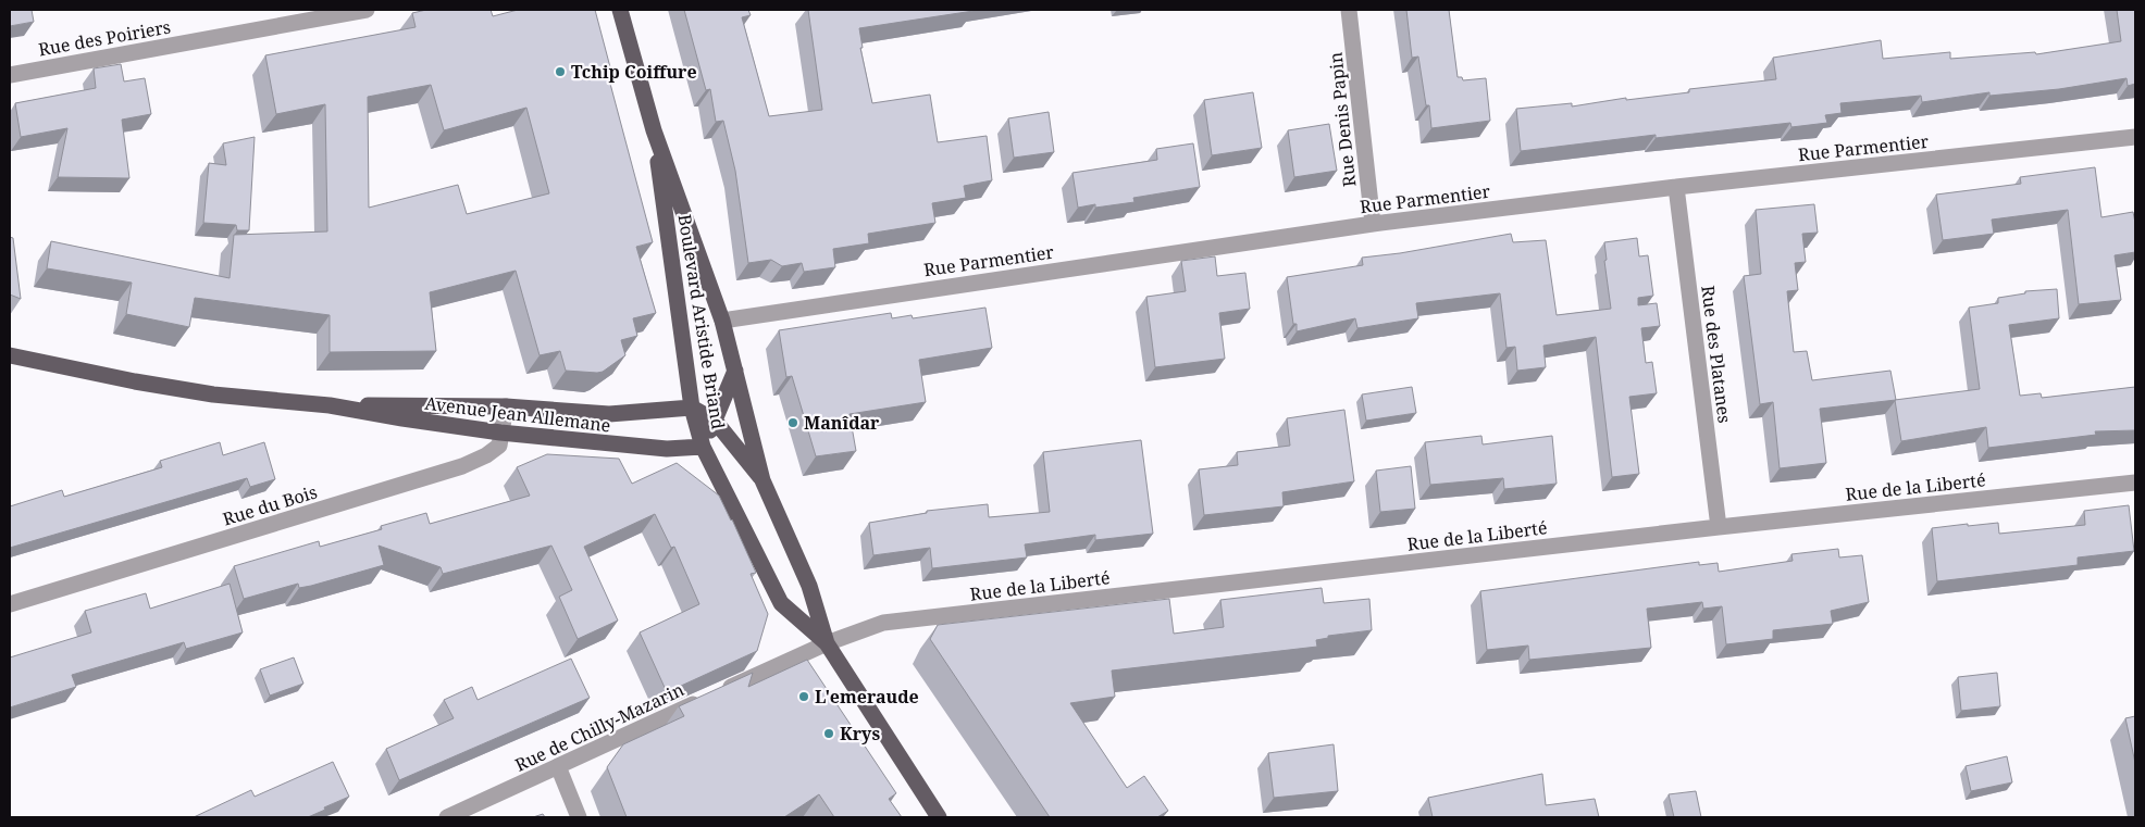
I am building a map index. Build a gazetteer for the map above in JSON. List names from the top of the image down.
{
  "streets": {
    "main road": ["Boulevard Aristide Briand", "Avenue Jean Allemane"],
    "street": [
      "Rue des Poiriers",
      "Rue Denis Papin",
      "Rue Parmentier",
      "Rue des Platanes",
      "Rue de la Liberté",
      "Rue du Bois",
      "Rue de Chilly-Mazarin"
    ]
  },
  "crossings": [
    ["Rue Denis Papin", "Rue Parmentier"],
    ["Rue Parmentier", "Boulevard Aristide Briand"],
    ["Rue Parmentier", "Rue des Platanes"],
    ["Boulevard Aristide Briand", "Avenue Jean Allemane"],
    ["Boulevard Aristide Briand", "Rue de la Liberté"],
    ["Boulevard Aristide Briand", "Rue de Chilly-Mazarin"],
    ["Rue des Platanes", "Rue de la Liberté"],
    ["Avenue Jean Allemane", "Rue du Bois"],
    ["Rue de la Liberté", "Rue de Chilly-Mazarin"]
  ],
  "places": [
    "Tchip Coiffure",
    "Manîdar",
    "L'emeraude",
    "Krys"
  ]
}
